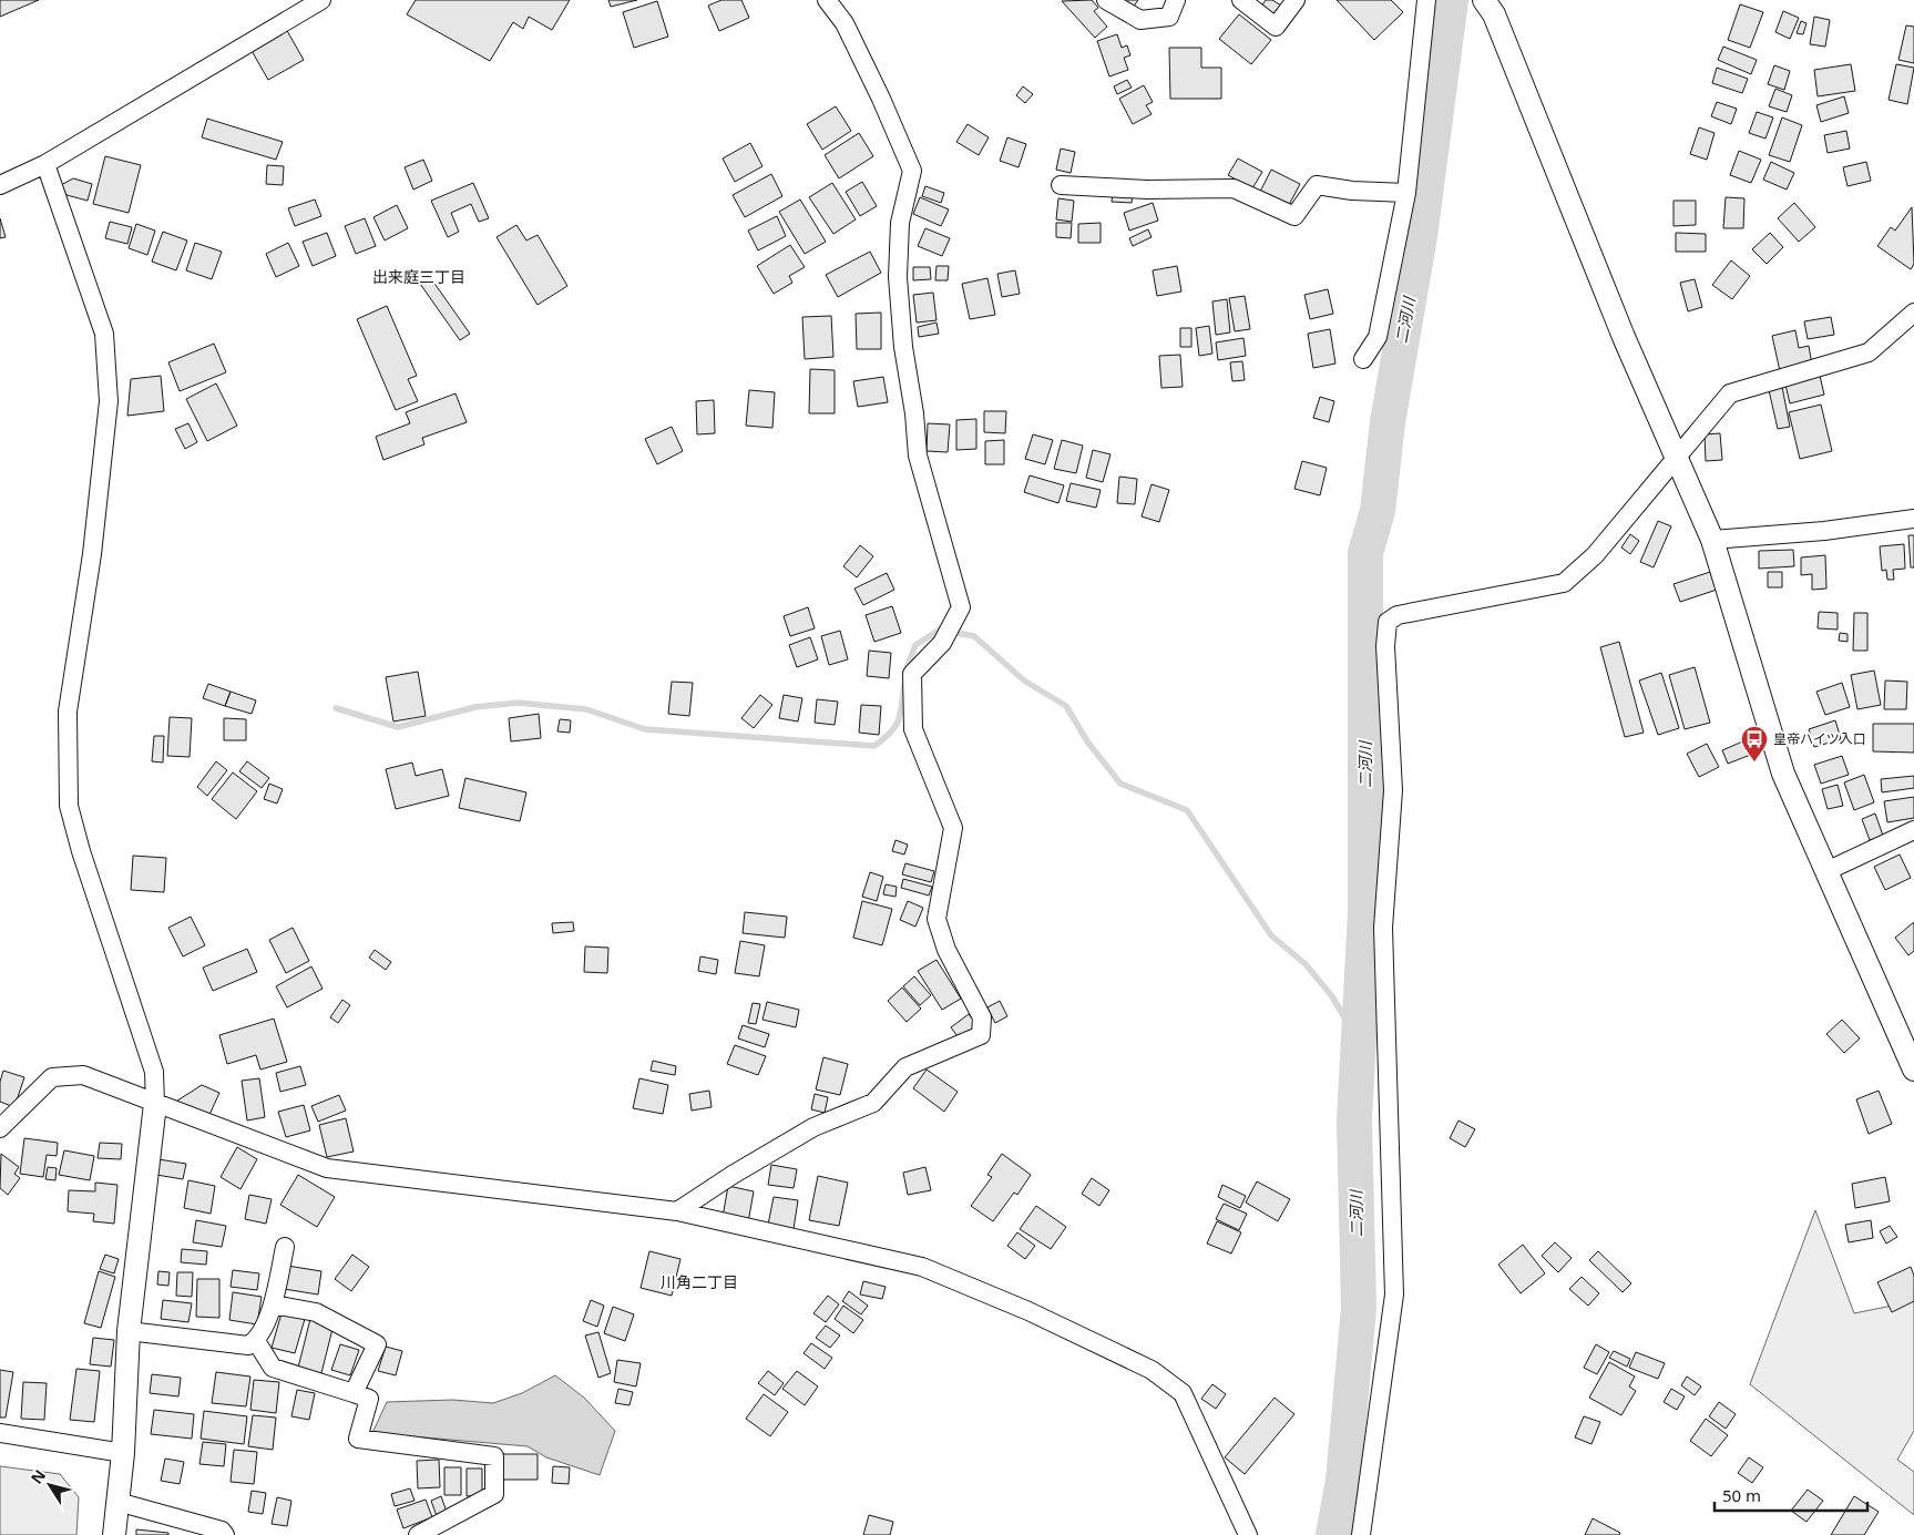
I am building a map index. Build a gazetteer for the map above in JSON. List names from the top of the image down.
{
  "districts": ["出来庭三丁目", "川角二丁目"],
  "water": ["二河川"],
  "places": {
    "bus stop": ["皇帝ハイツ入口"]
  },
  "scale_bar": "50 m",
  "north": "top left"
}
